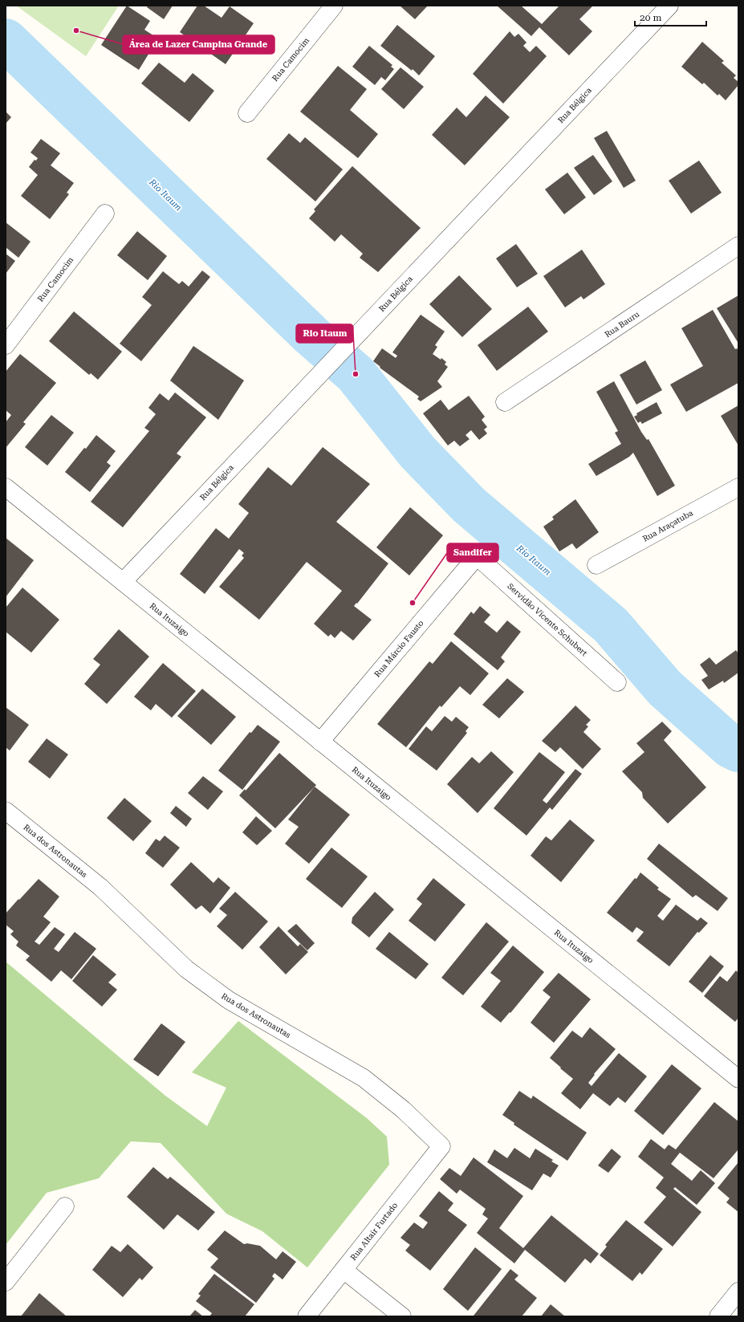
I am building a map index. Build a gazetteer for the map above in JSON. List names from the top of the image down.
{
  "streets": {
    "street": [
      "Rua Camocim",
      "Rua Bélgica",
      "Rua Bauru",
      "Rua Araçatuba",
      "Rua Ituzaigo",
      "Servidão Vicente Schubert",
      "Rua Márcio Fausto",
      "Rua dos Astronautas",
      "Rua Altair Furtado"
    ]
  },
  "crossings": [
    ["Rua Bélgica", "Rua Ituzaigo"],
    ["Rua Ituzaigo", "Rua Márcio Fausto"],
    ["Servidão Vicente Schubert", "Rua Márcio Fausto"],
    ["Rua dos Astronautas", "Rua Altair Furtado"]
  ],
  "water": ["Rio Itaum"],
  "places": ["Área de Lazer Campina Grande", "Rio Itaum", "Sandifer"],
  "scale_bar": "20 m"
}
